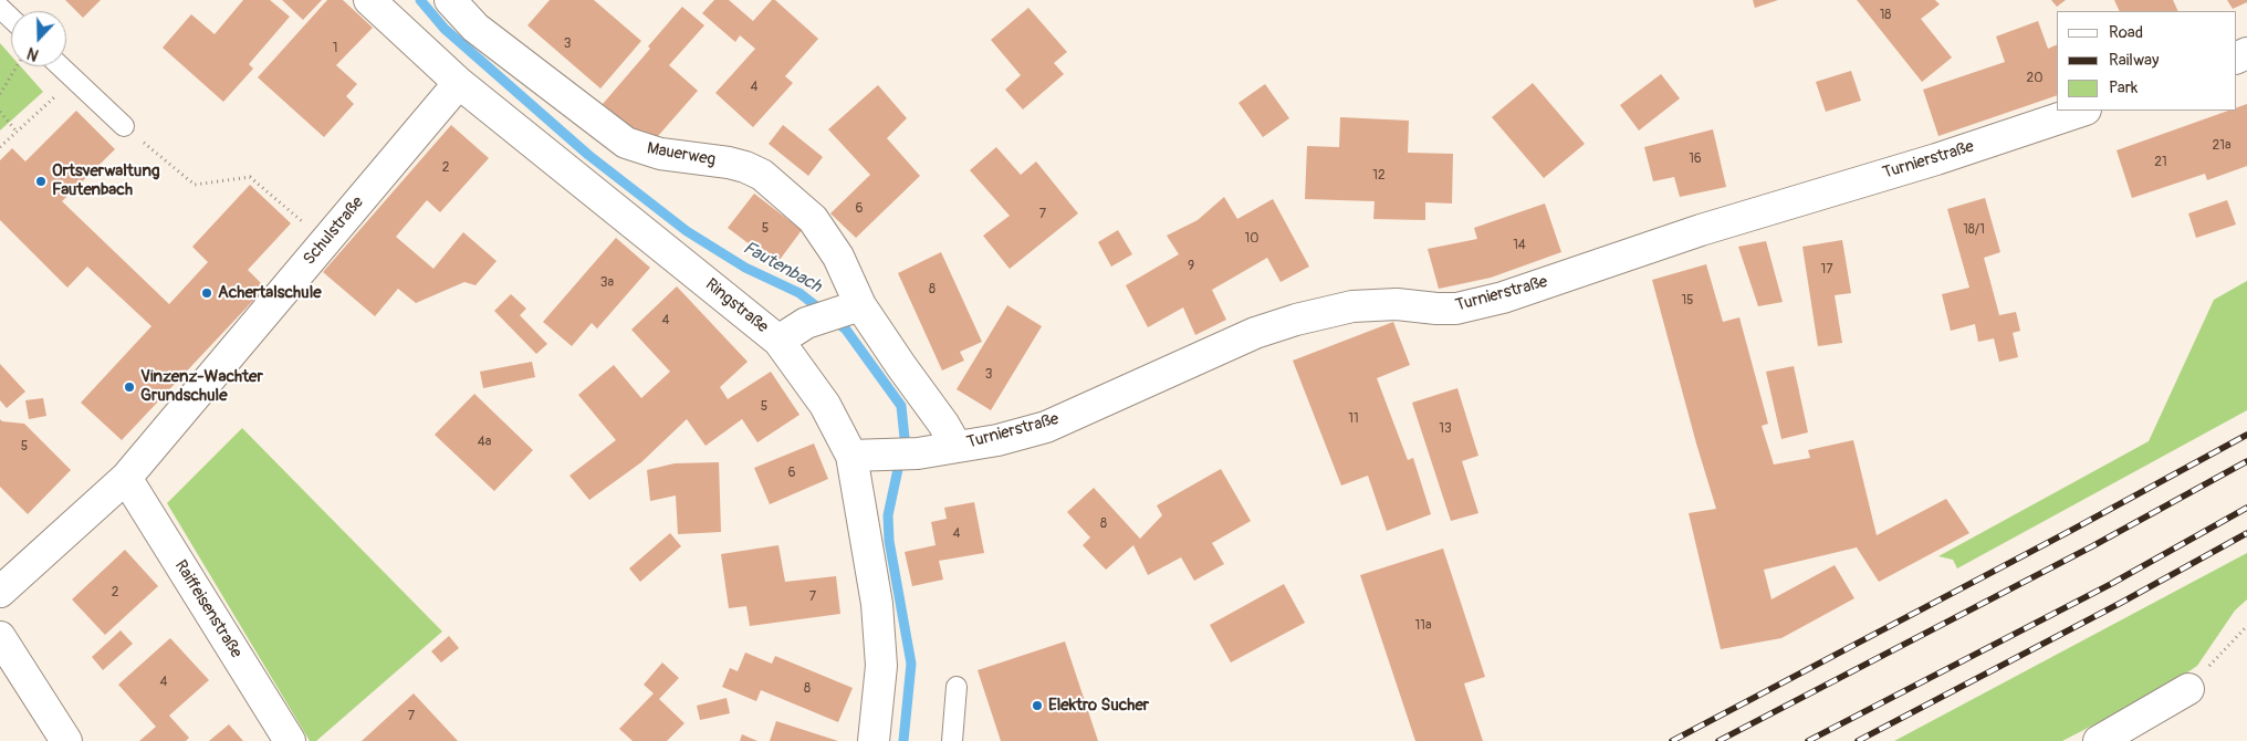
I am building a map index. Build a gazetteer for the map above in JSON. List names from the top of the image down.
{
  "streets": {
    "street": [
      "Mauerweg",
      "Turnierstraße",
      "Schulstraße",
      "Ringstraße",
      "Raiffeisenstraße"
    ]
  },
  "crossings": [
    ["Mauerweg", "Turnierstraße"],
    ["Turnierstraße", "Ringstraße"],
    ["Schulstraße", "Ringstraße"],
    ["Schulstraße", "Raiffeisenstraße"]
  ],
  "water": ["Fautenbach"],
  "places": [
    "Ortsverwaltung Fautenbach",
    "Achertalschule",
    "Vinzenz-Wachter Grundschule",
    "Elektro Sucher"
  ],
  "house_numbers": [
    "18",
    "3",
    "1",
    "20",
    "4",
    "21a",
    "16",
    "21",
    "2",
    "12",
    "6",
    "7",
    "5",
    "18/1",
    "10",
    "14",
    "9",
    "17",
    "3a",
    "8",
    "15",
    "4",
    "3",
    "5",
    "11",
    "13",
    "4a",
    "5",
    "6",
    "8",
    "4",
    "2",
    "7",
    "11a",
    "4",
    "8",
    "7"
  ],
  "legend": ["Road", "Railway", "Park"],
  "north": "bottom"
}
